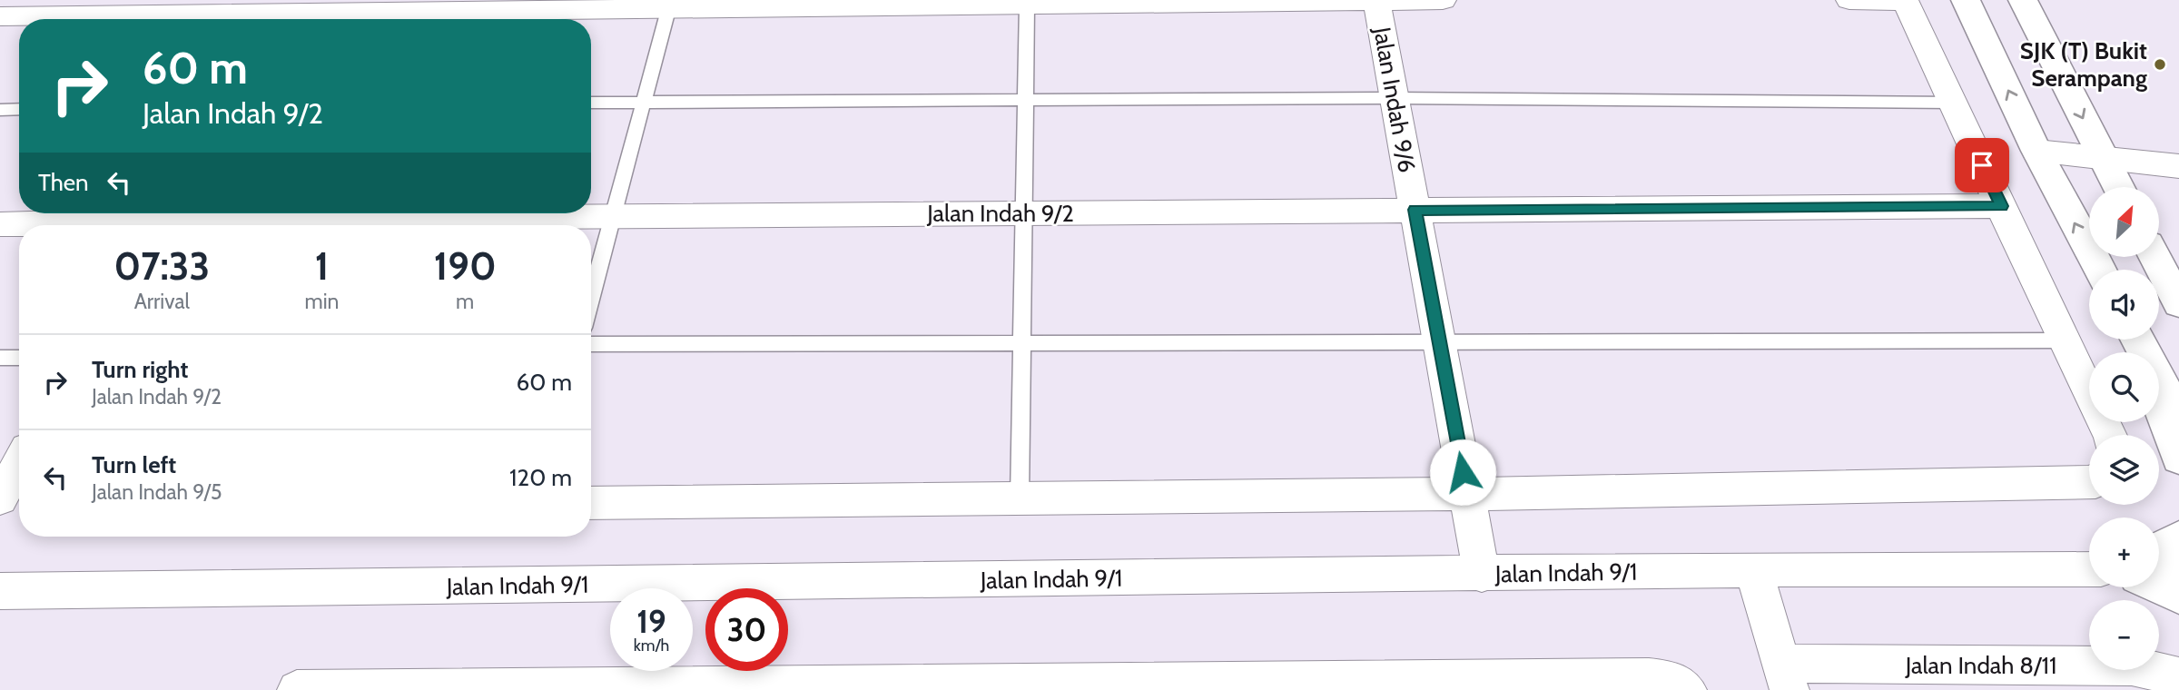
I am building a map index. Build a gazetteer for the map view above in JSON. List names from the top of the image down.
{
  "streets": {
    "street": [
      "Jalan Indah 9/6",
      "Jalan Indah 9/2",
      "Jalan Indah 9/1",
      "Jalan Indah 8/11"
    ]
  },
  "crossings": [
    ["Jalan Indah 9/6", "Jalan Indah 9/2"],
    ["Jalan Indah 9/6", "Jalan Indah 9/1"]
  ],
  "places": ["SJK (T) Bukit Serampang"],
  "north": "top right",
  "page": {
    "turn": ["60 m", "Jalan Indah 9/2"],
    "then": "Then",
    "map_buttons": ["+", "−"],
    "eta": [
      "07:33",
      "Arrival",
      "1",
      "min",
      "190",
      "m"
    ],
    "list": [
      {
        "name": "Turn right",
        "note": "Jalan Indah 9/2",
        "value": "60 m"
      },
      {
        "name": "Turn left",
        "note": "Jalan Indah 9/5",
        "value": "120 m"
      }
    ],
    "speed": "19 km/h",
    "limit": "30"
  }
}
